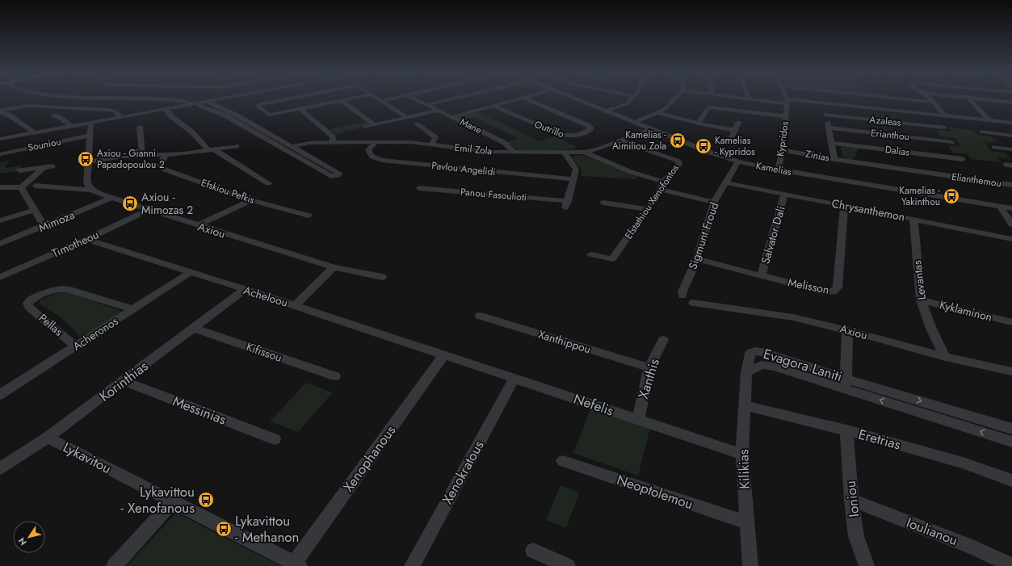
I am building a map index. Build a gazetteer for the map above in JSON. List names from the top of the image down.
{
  "streets": {
    "street": [
      "Azaleas",
      "Mane",
      "Outrillo",
      "Erianthou",
      "Kypridos",
      "Souniou",
      "Emil Zola",
      "Dalias",
      "Zinias",
      "Pavlou Angelidi",
      "Kamelias",
      "Elianthemou",
      "Efskiou Pefkis",
      "Panou Fasoulioti",
      "Efstathiou Xenofontos",
      "Chrysanthemon",
      "Mimoza",
      "Axiou",
      "Salvator Dali",
      "Sigmunt Froud",
      "Timotheou",
      "Levantas",
      "Melisson",
      "Acheloou",
      "Kyklaminon",
      "Pellas",
      "Acheronos",
      "Xanthippou",
      "Kifissou",
      "Evagora Laniti",
      "Xanthis",
      "Korinthias",
      "Nefelis",
      "Messinias",
      "Eretrias",
      "Lykavitou",
      "Xenophanous",
      "Kilikias",
      "Xenokratous",
      "Neoptolemou",
      "Ioniou",
      "Ioulianou"
    ]
  },
  "crossings": [
    ["Azaleas", "Zinias"],
    ["Mane", "Emil Zola"],
    ["Erianthou", "Zinias"],
    ["Kypridos", "Zinias"],
    ["Kypridos", "Kamelias"],
    ["Emil Zola", "Pavlou Angelidi"],
    ["Emil Zola", "Kamelias"],
    ["Emil Zola", "Efstathiou Xenofontos"],
    ["Dalias", "Zinias"],
    ["Zinias", "Elianthemou"],
    ["Pavlou Angelidi", "Panou Fasoulioti"],
    ["Kamelias", "Sigmunt Froud"],
    ["Chrysanthemon", "Salvator Dali"],
    ["Chrysanthemon", "Sigmunt Froud"],
    ["Chrysanthemon", "Levantas"],
    ["Chrysanthemon", "Melisson"],
    ["Mimoza", "Axiou"],
    ["Axiou", "Timotheou"],
    ["Axiou", "Levantas"],
    ["Salvator Dali", "Melisson"],
    ["Sigmunt Froud", "Melisson"],
    ["Timotheou", "Acheloou"],
    ["Levantas", "Kyklaminon"],
    ["Acheloou", "Acheronos"],
    ["Acheloou", "Korinthias"],
    ["Acheloou", "Nefelis"],
    ["Acheloou", "Xenophanous"],
    ["Pellas", "Acheronos"],
    ["Xanthippou", "Xanthis"],
    ["Kifissou", "Korinthias"],
    ["Evagora Laniti", "Kilikias"],
    ["Xanthis", "Nefelis"],
    ["Korinthias", "Messinias"],
    ["Korinthias", "Lykavitou"],
    ["Nefelis", "Xenophanous"],
    ["Nefelis", "Kilikias"],
    ["Nefelis", "Xenokratous"],
    ["Eretrias", "Kilikias"],
    ["Eretrias", "Ioniou"],
    ["Lykavitou", "Xenophanous"],
    ["Kilikias", "Neoptolemou"],
    ["Ioniou", "Ioulianou"]
  ],
  "places": {
    "bus stop": [
      "Kamelias - Aimiliou Zola",
      "Kamelias - Kypridos",
      "Axiou - Gianni Papadopoulou 2",
      "Kamelias - Yakinthou",
      "Axiou - Mimozas 2",
      "Lykavittou - Xenofanous",
      "Lykavittou - Methanon"
    ]
  },
  "north": "bottom left"
}
